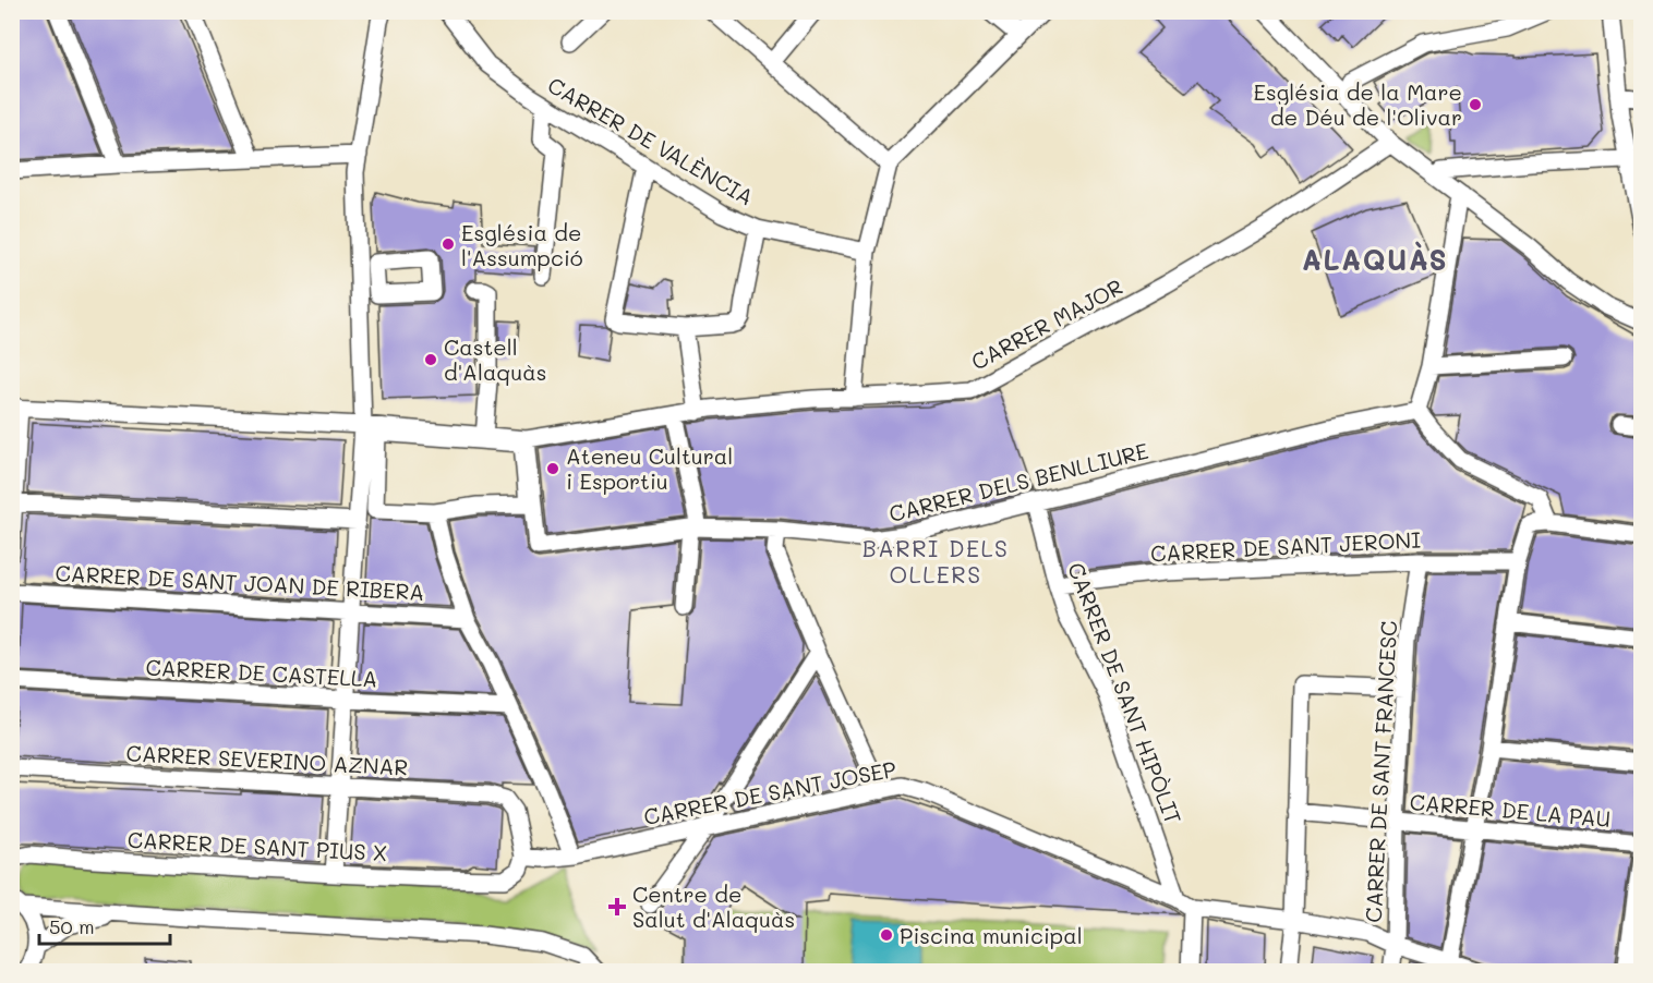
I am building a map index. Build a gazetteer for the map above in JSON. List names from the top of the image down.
{
  "streets": {
    "street": [
      "CARRER DE VALÈNCIA",
      "CARRER MAJOR",
      "CARRER DELS BENLLIURE",
      "CARRER DE SANT JERONI",
      "CARRER DE SANT JOAN DE RIBERA",
      "CARRER DE CASTELLA",
      "CARRER DE SANT HIPÒLIT",
      "CARRER SEVERINO AZNAR",
      "CARRER DE SANT FRANCESC",
      "CARRER DE SANT JOSEP",
      "CARRER DE LA PAU",
      "CARRER DE SANT PIUS X"
    ]
  },
  "crossings": [
    ["CARRER MAJOR", "CARRER DELS BENLLIURE"],
    ["CARRER DELS BENLLIURE", "CARRER DE SANT HIPÒLIT"],
    ["CARRER DE SANT JERONI", "CARRER DE SANT HIPÒLIT"],
    ["CARRER DE SANT JERONI", "CARRER DE SANT FRANCESC"],
    ["CARRER DE SANT HIPÒLIT", "CARRER DE SANT JOSEP"],
    ["CARRER SEVERINO AZNAR", "CARRER DE SANT JOSEP"],
    ["CARRER SEVERINO AZNAR", "CARRER DE SANT PIUS X"],
    ["CARRER DE SANT FRANCESC", "CARRER DE LA PAU"],
    ["CARRER DE SANT JOSEP", "CARRER DE SANT PIUS X"]
  ],
  "districts": ["ALAQUÀS", "BARRI DELS OLLERS"],
  "places": {
    "other": [
      "Església de la Mare de Déu de l'Olivar",
      "Església de l'Assumpció",
      "Castell d'Alaquàs",
      "Ateneu Cultural i Esportiu",
      "Piscina municipal"
    ],
    "health": ["Centre de Salut d'Alaquàs"]
  },
  "scale_bar": "50 m"
}
